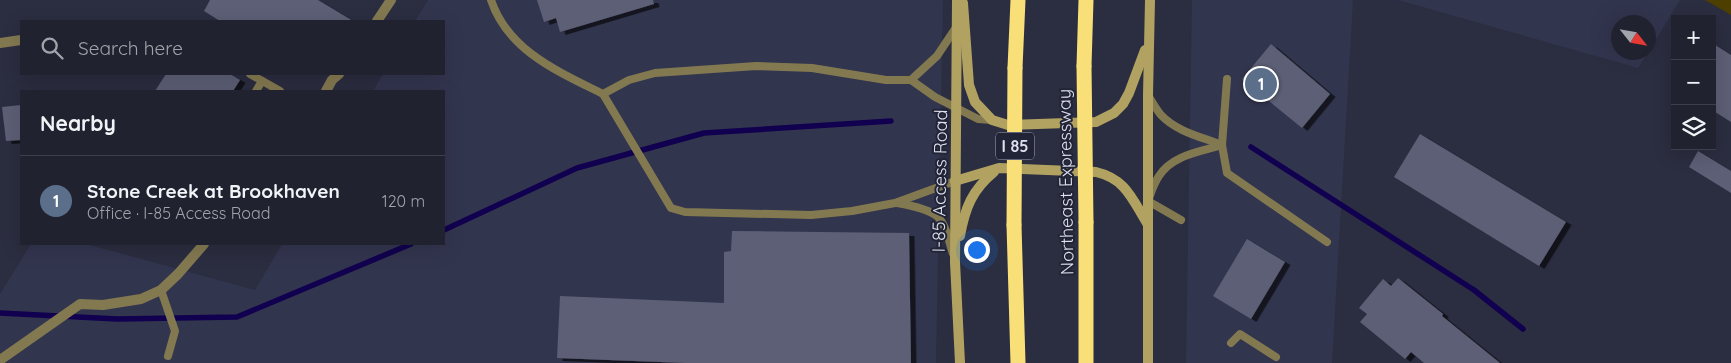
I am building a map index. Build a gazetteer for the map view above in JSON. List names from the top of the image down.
{
  "streets": {
    "highway": ["I 85", "Northeast Expressway"],
    "main road": ["I-85 Access Road"]
  },
  "north": "bottom right",
  "page": {
    "map_buttons": ["+", "−"],
    "search": "Search here",
    "pins": "1",
    "heading": "Nearby",
    "list": [
      {
        "mark": "1",
        "name": "Stone Creek at Brookhaven",
        "note": "Office · I-85 Access Road",
        "value": "120 m"
      }
    ]
  }
}
